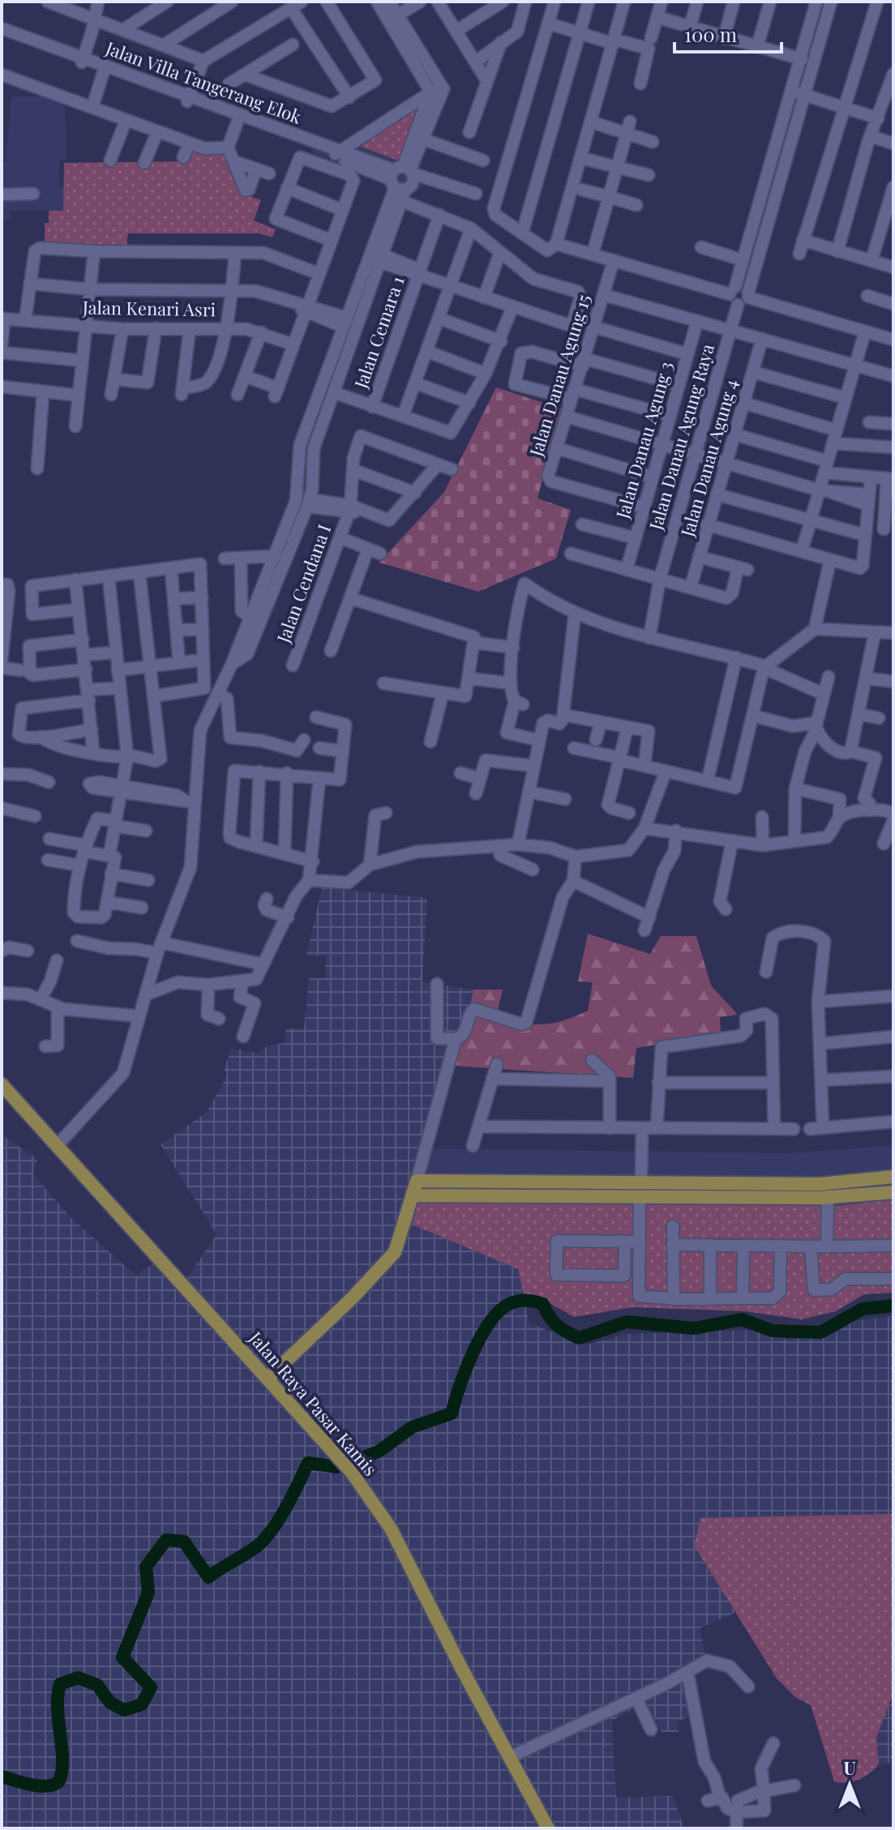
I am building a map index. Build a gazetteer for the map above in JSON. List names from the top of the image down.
{
  "streets": {
    "main road": ["Jalan Raya Pasar Kamis"],
    "street": [
      "Jalan Villa Tangerang Elok",
      "Jalan Kenari Asri",
      "Jalan Cemara 1",
      "Jalan Danau Agung 15",
      "Jalan Danau Agung Raya",
      "Jalan Danau Agung 3",
      "Jalan Danau Agung 4",
      "Jalan Cendana I"
    ]
  },
  "crossings": [
    ["Jalan Danau Agung 15", "Jalan Danau Agung 3"]
  ],
  "scale_bar": "100 m",
  "north": "top"
}
